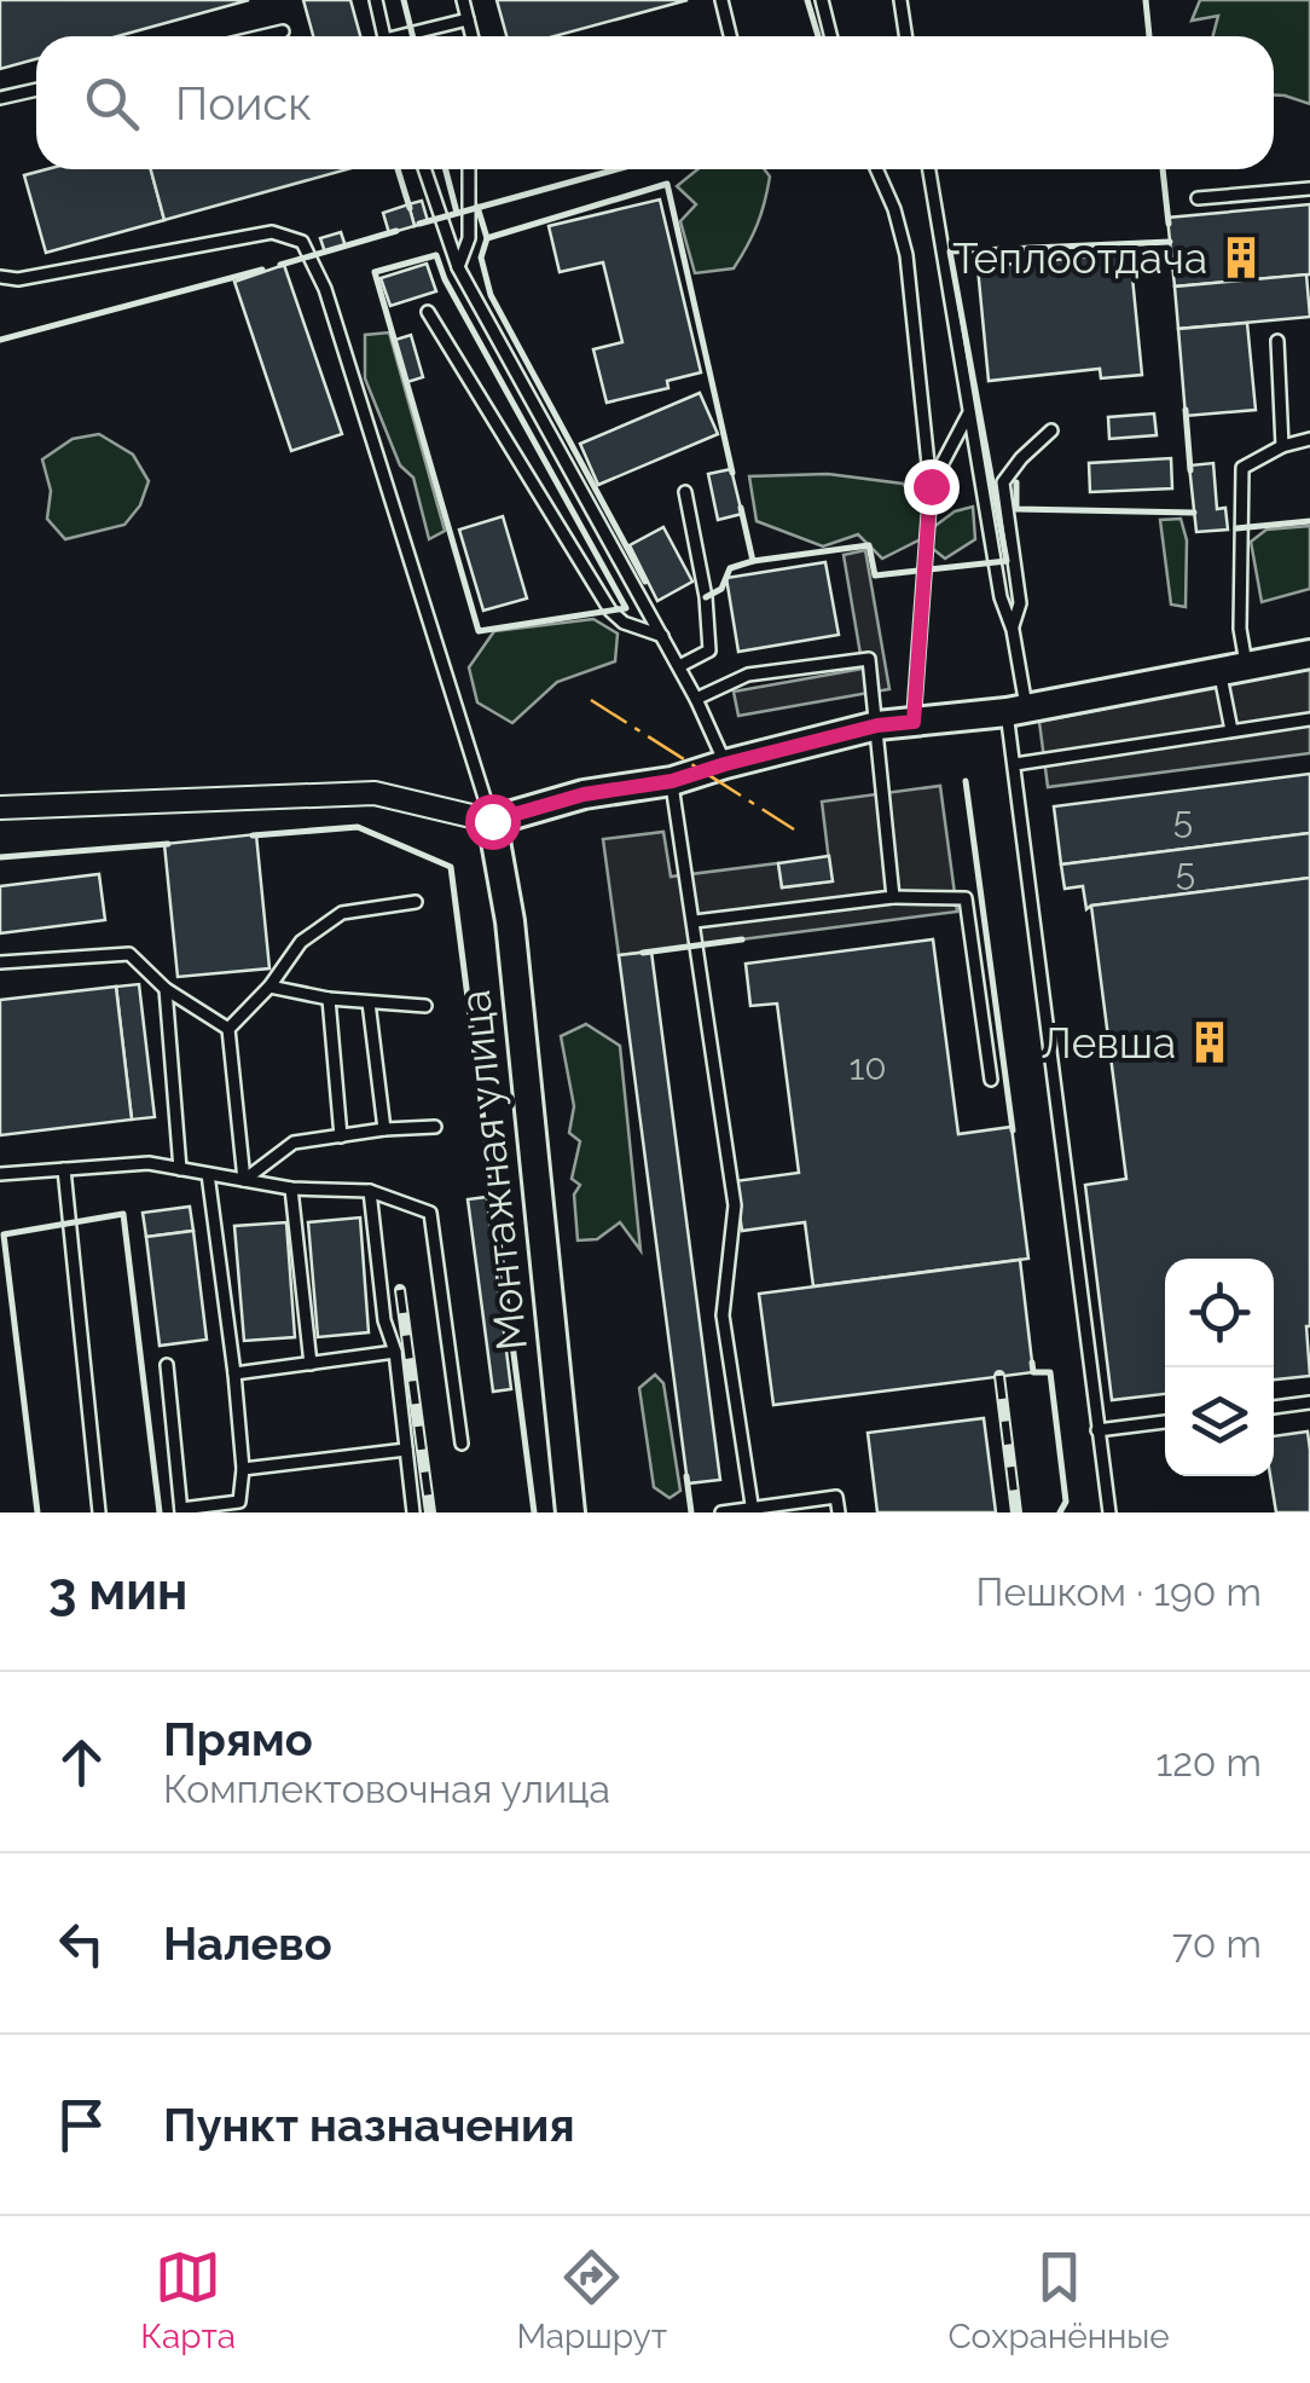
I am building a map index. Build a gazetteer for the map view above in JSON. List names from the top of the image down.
{
  "streets": {
    "street": ["Монтажная улица"]
  },
  "places": {
    "building": ["Теплоотдача", "Левша"]
  },
  "house_numbers": ["5", "5", "10"],
  "page": {
    "search": "Поиск",
    "heading": ["3 мин", "Пешком · 190 m"],
    "list": [
      ["Прямо", "Комплектовочная улица", "120 m"],
      ["Налево", "70 m"],
      "Пункт назначения"
    ],
    "nav": ["Карта", "Маршрут", "Сохранённые"]
  }
}
